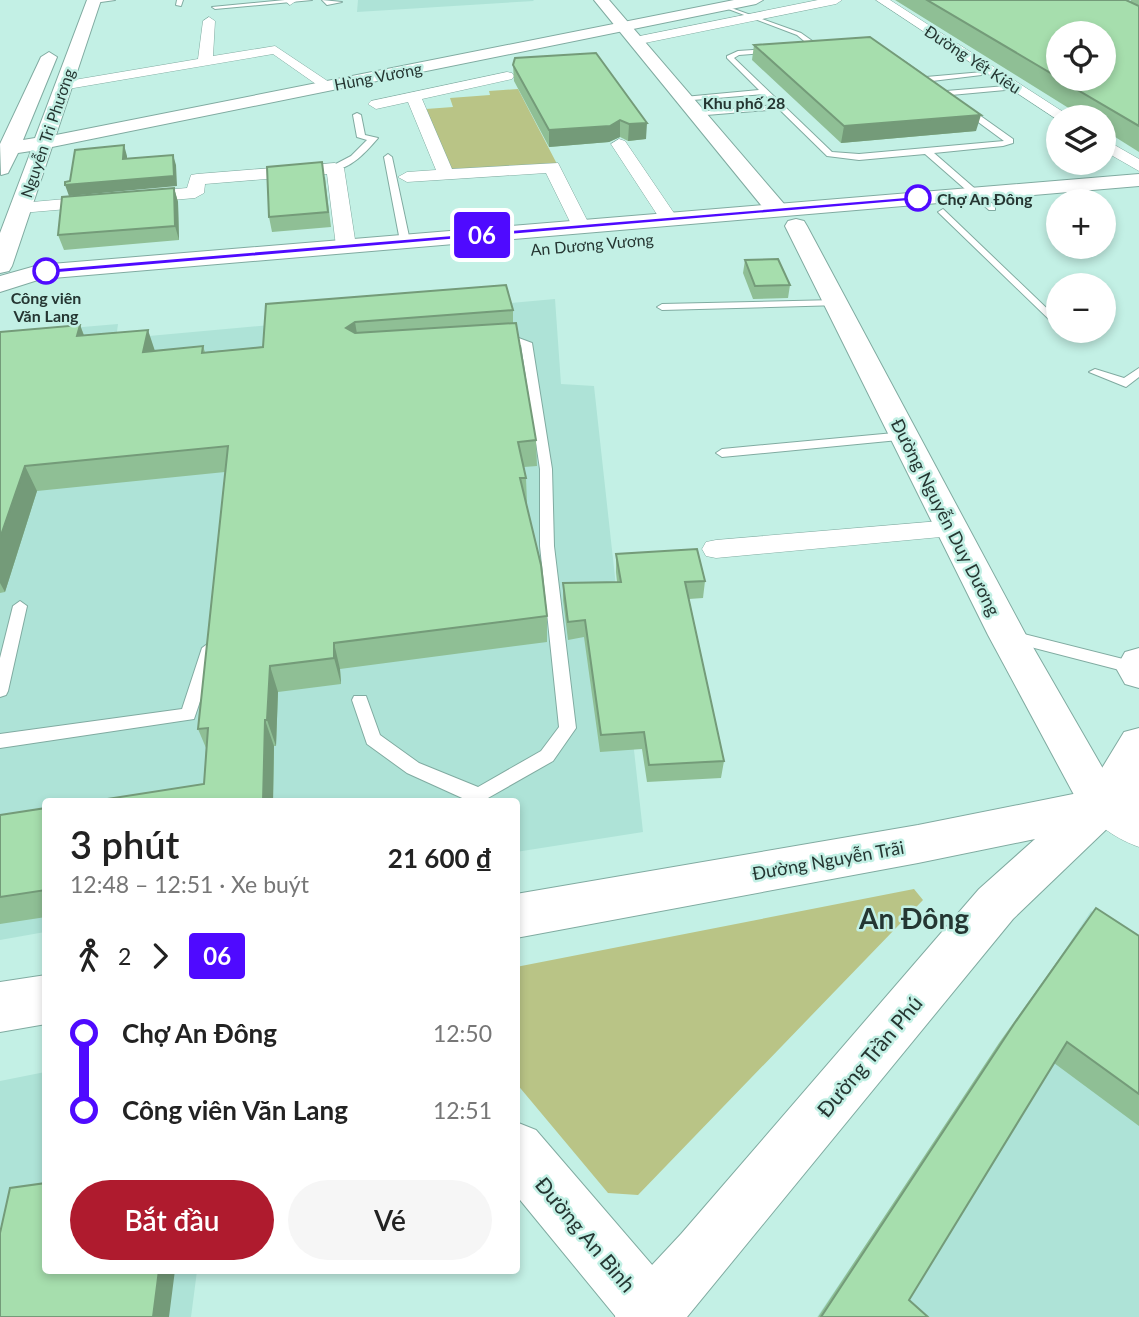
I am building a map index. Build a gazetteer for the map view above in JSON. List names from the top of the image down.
{
  "streets": {
    "main road": [
      "Hùng Vương",
      "Nguyễn Tri Phương",
      "An Dương Vương",
      "Đường Nguyễn Duy Dương",
      "Đường Nguyễn Trãi",
      "Đường Trần Phú",
      "Đường An Bình"
    ],
    "street": ["Đường Yết Kiêu"]
  },
  "crossings": [
    ["Hùng Vương", "Nguyễn Tri Phương"],
    ["Hùng Vương", "Đường Nguyễn Duy Dương"],
    ["An Dương Vương", "Đường Nguyễn Duy Dương"],
    ["Đường Nguyễn Duy Dương", "Đường Nguyễn Trãi"],
    ["Đường Nguyễn Duy Dương", "Đường Trần Phú"],
    ["Đường Nguyễn Trãi", "Đường Trần Phú"],
    ["Đường Trần Phú", "Đường An Bình"]
  ],
  "districts": ["Khu phố 28", "An Đông"],
  "places": ["Chợ An Đông", "Công viên Văn Lang"],
  "lines": ["bus line 06"],
  "page": {
    "on_map": "06",
    "map_buttons": ["+", "−"],
    "heading": ["3 phút", "12:48 – 12:51 · Xe buýt", "21 600 ₫"],
    "legs": ["2", "06"],
    "list": [
      {
        "name": "Chợ An Đông",
        "value": "12:50"
      },
      {
        "name": "Công viên Văn Lang",
        "value": "12:51"
      }
    ],
    "buttons": ["Bắt đầu", "Vé"]
  }
}
